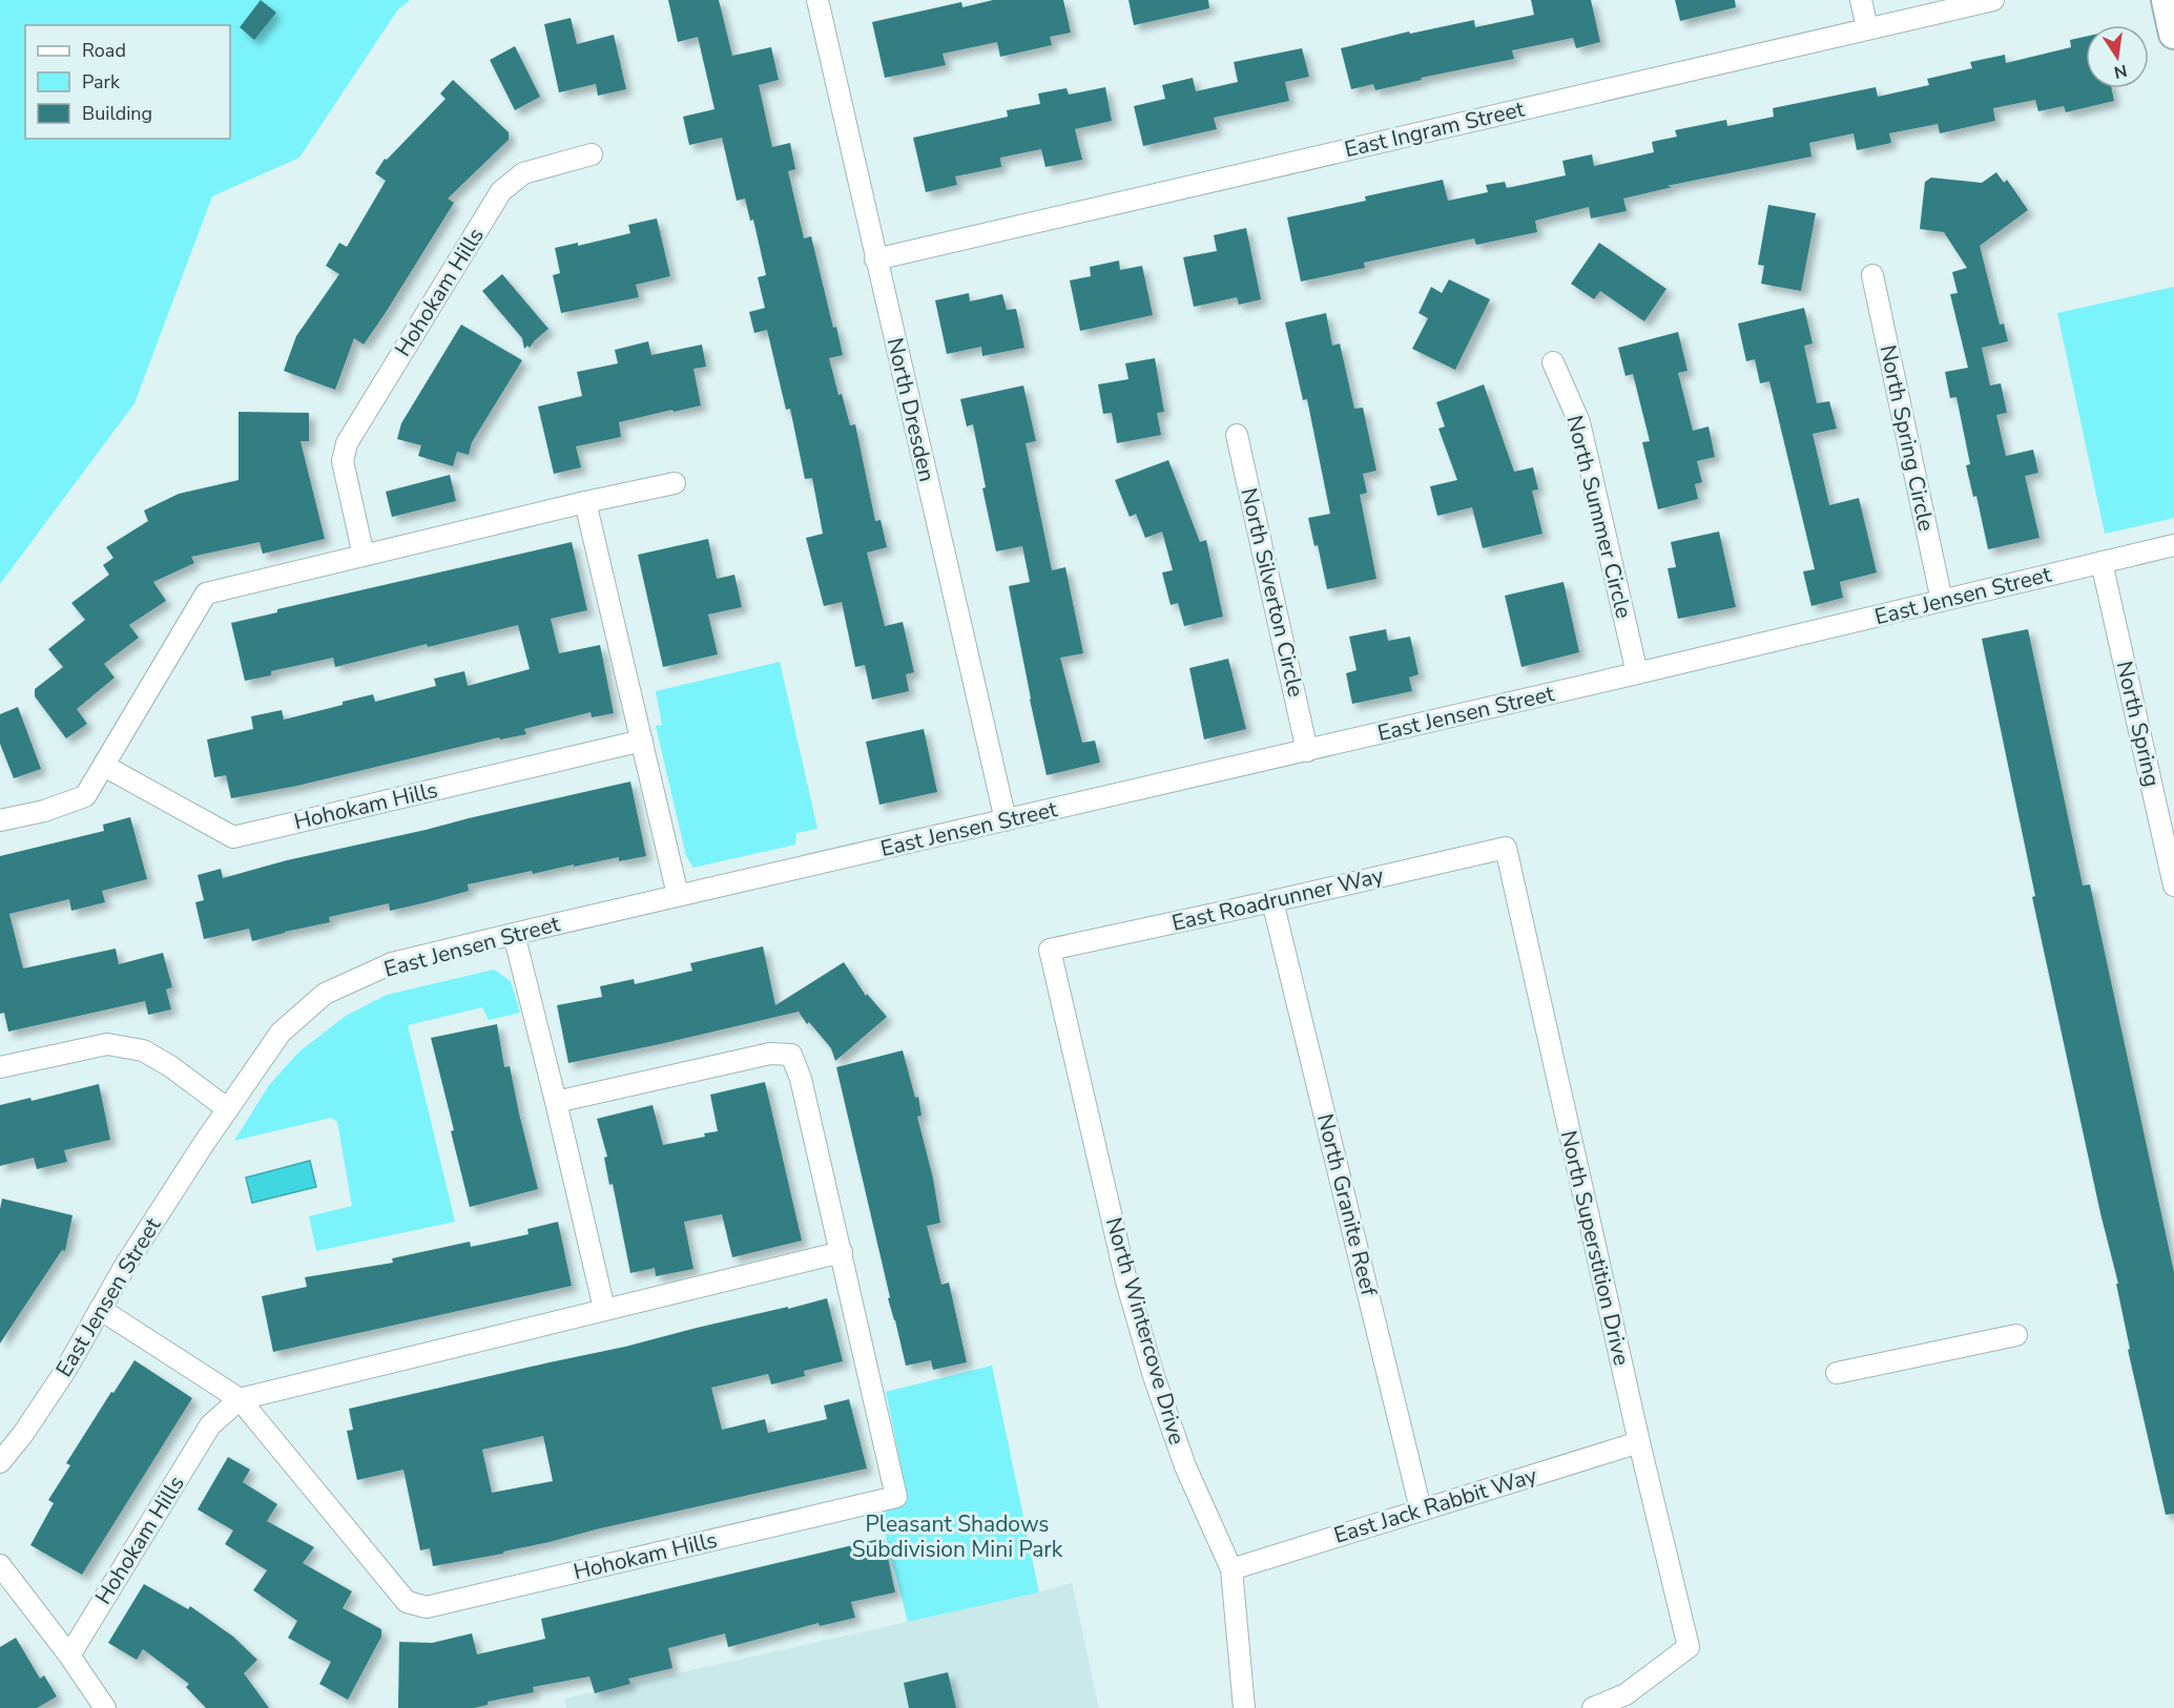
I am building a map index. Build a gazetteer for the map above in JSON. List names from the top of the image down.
{
  "streets": {
    "street": [
      "East Ingram Street",
      "Hohokam Hills",
      "North Dresden",
      "North Spring Circle",
      "North Summer Circle",
      "North Silverton Circle",
      "East Jensen Street",
      "North Spring",
      "East Roadrunner Way",
      "North Granite Reef",
      "North Superstition Drive",
      "North Wintercove Drive",
      "East Jack Rabbit Way"
    ]
  },
  "crossings": [
    ["East Ingram Street", "North Dresden"],
    ["Hohokam Hills", "East Jensen Street"],
    ["North Dresden", "East Jensen Street"],
    ["North Spring Circle", "East Jensen Street"],
    ["North Summer Circle", "East Jensen Street"],
    ["North Silverton Circle", "East Jensen Street"],
    ["East Jensen Street", "North Spring"],
    ["East Roadrunner Way", "North Granite Reef"],
    ["East Roadrunner Way", "North Superstition Drive"],
    ["East Roadrunner Way", "North Wintercove Drive"],
    ["North Granite Reef", "East Jack Rabbit Way"],
    ["North Superstition Drive", "East Jack Rabbit Way"],
    ["North Wintercove Drive", "East Jack Rabbit Way"]
  ],
  "parks": ["Pleasant Shadows Subdivision Mini Park"],
  "legend": ["Road", "Park", "Building"],
  "north": "bottom"
}
